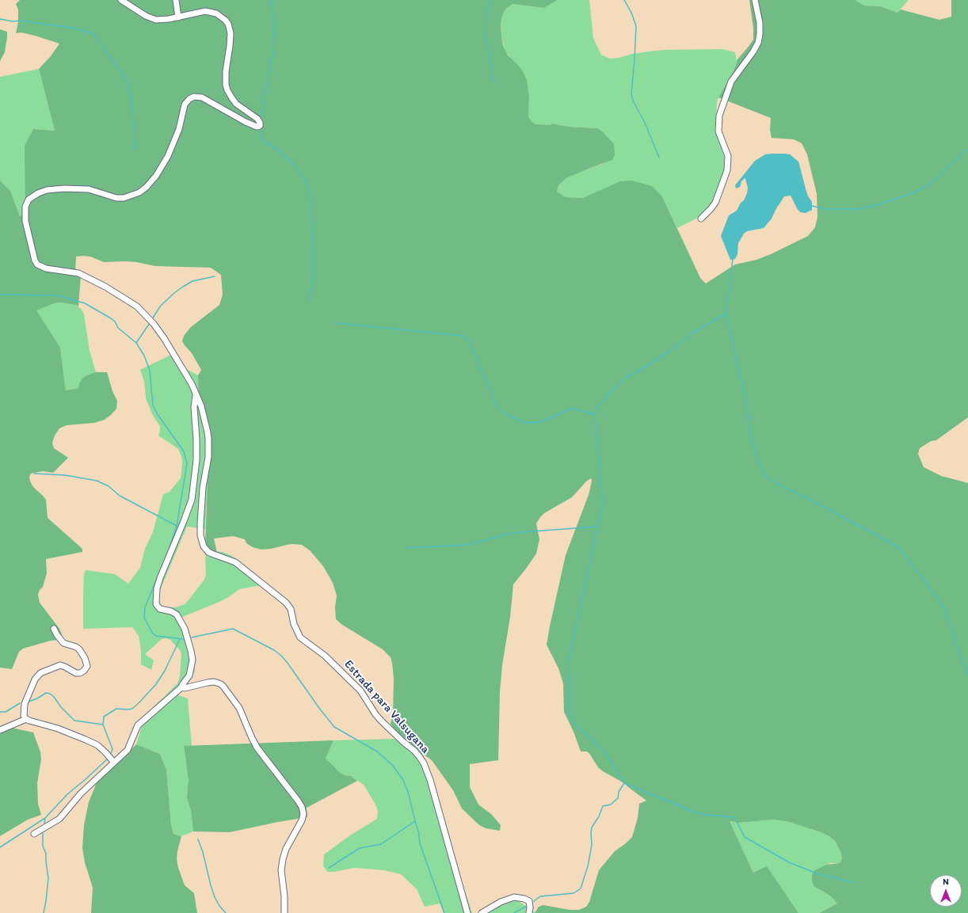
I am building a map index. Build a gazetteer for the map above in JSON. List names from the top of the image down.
{
  "streets": {
    "street": ["Estrada para Valsugana"]
  },
  "north": "top"
}
